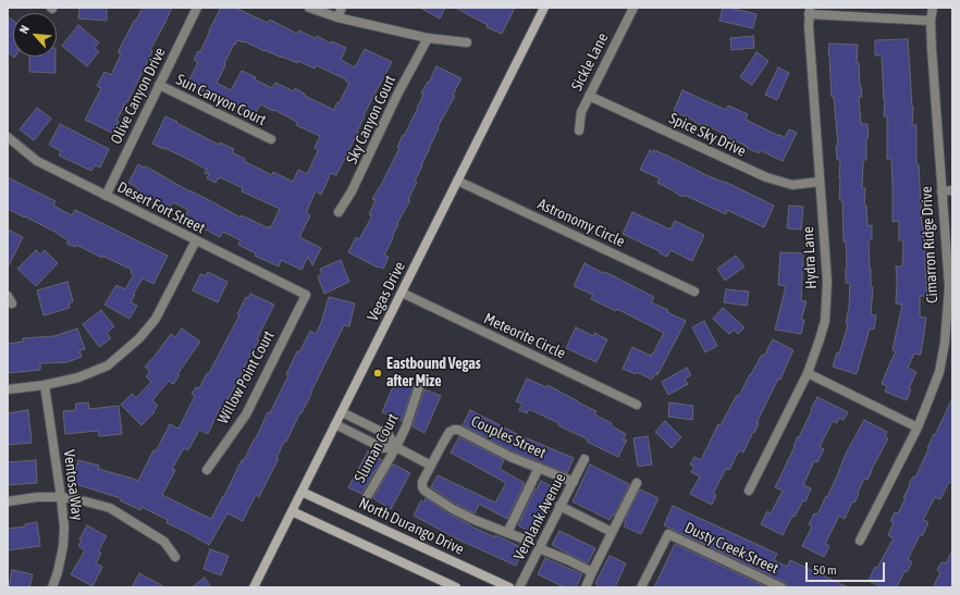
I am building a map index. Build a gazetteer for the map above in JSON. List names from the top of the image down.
{
  "streets": {
    "main road": ["Vegas Drive", "North Durango Drive"],
    "street": [
      "Sickle Lane",
      "Olive Canyon Drive",
      "Sun Canyon Court",
      "Sky Canyon Court",
      "Spice Sky Drive",
      "Desert Fort Street",
      "Astronomy Circle",
      "Cimarron Ridge Drive",
      "Hydra Lane",
      "Meteorite Circle",
      "Willow Point Court",
      "Couples Street",
      "Sluman Court",
      "Ventosa Way",
      "Verplank Avenue",
      "Dusty Creek Street"
    ]
  },
  "crossings": [
    ["Sickle Lane", "Spice Sky Drive"],
    ["Olive Canyon Drive", "Sun Canyon Court"],
    ["Olive Canyon Drive", "Desert Fort Street"],
    ["Spice Sky Drive", "Hydra Lane"],
    ["Desert Fort Street", "Willow Point Court"],
    ["Astronomy Circle", "Vegas Drive"],
    ["Vegas Drive", "Meteorite Circle"],
    ["Vegas Drive", "North Durango Drive"],
    ["Couples Street", "Verplank Avenue"]
  ],
  "places": ["Eastbound Vegas after Mize"],
  "scale_bar": "50 m",
  "north": "top left"
}
